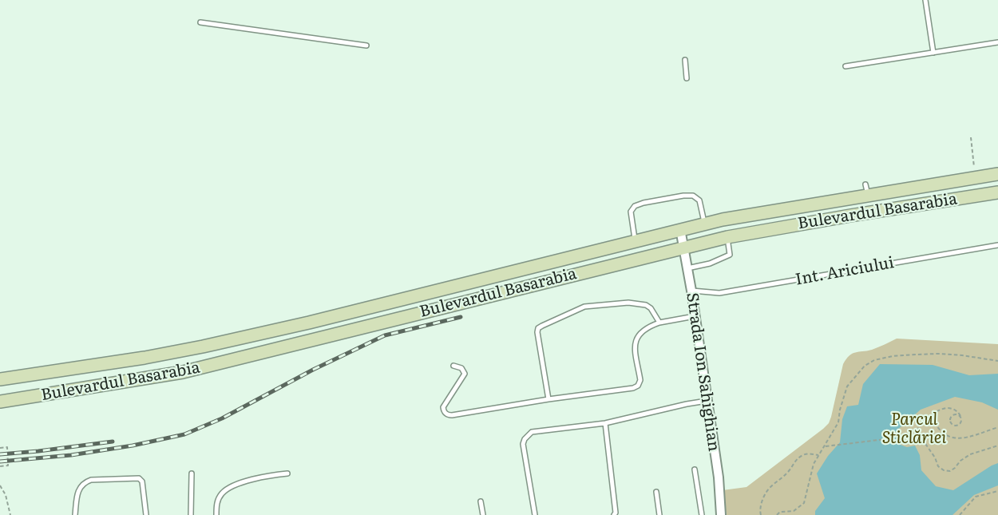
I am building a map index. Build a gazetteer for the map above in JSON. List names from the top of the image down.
{
  "streets": {
    "main road": ["Bulevardul Basarabia"],
    "street": ["Strada Ion Sahighian"],
    "lane": ["Int. Ariciului"]
  },
  "crossings": [
    ["Bulevardul Basarabia", "Strada Ion Sahighian"],
    ["Int. Ariciului", "Strada Ion Sahighian"]
  ],
  "parks": ["Parcul Sticlăriei"]
}
